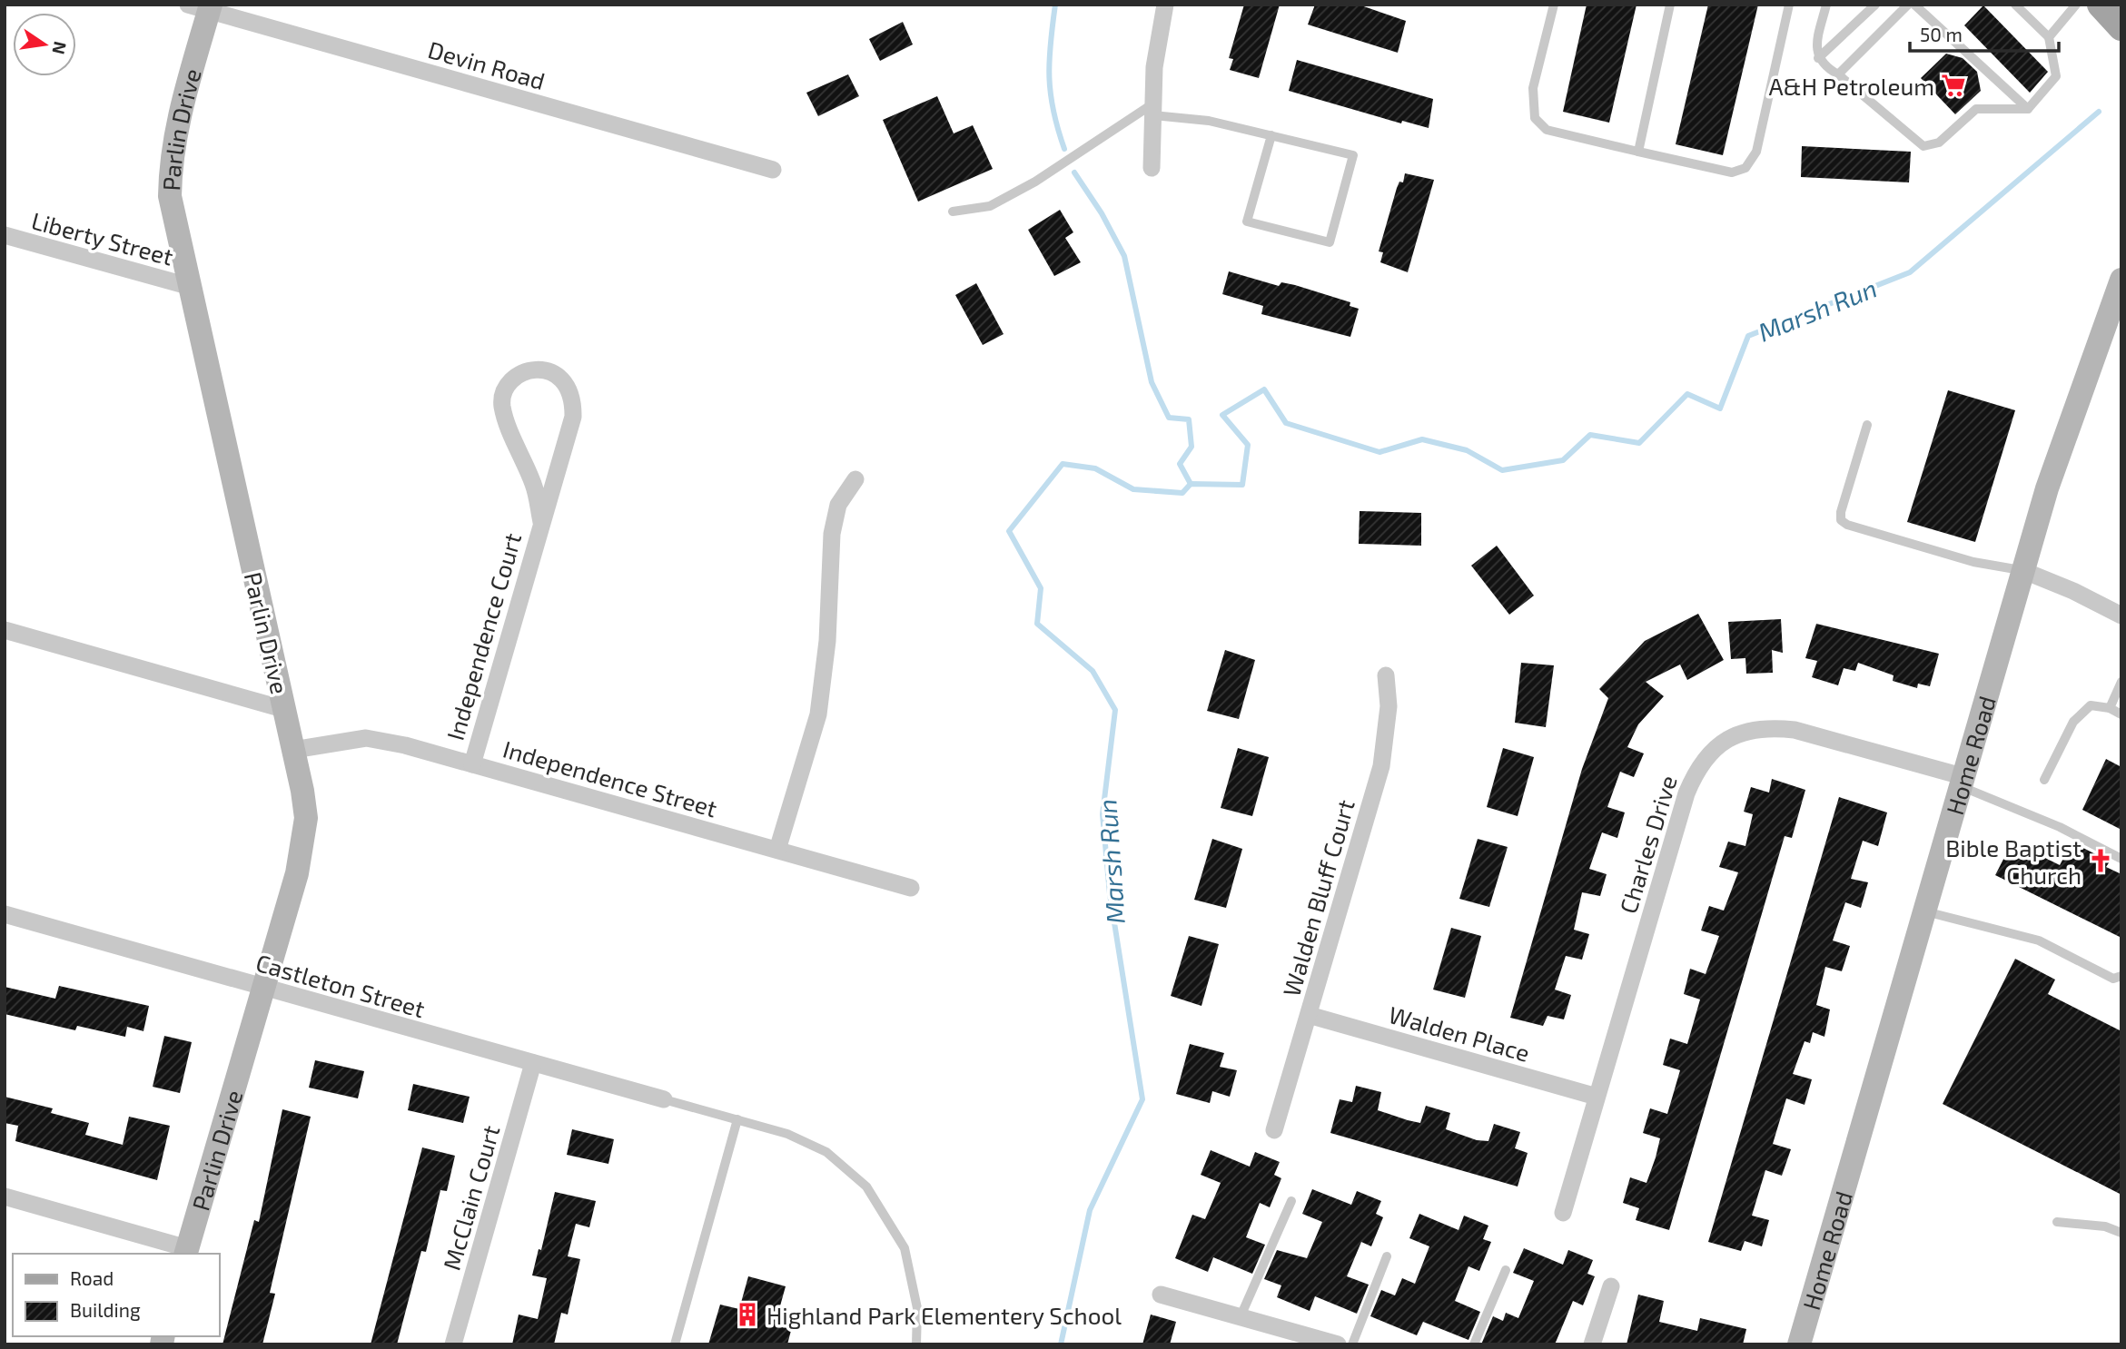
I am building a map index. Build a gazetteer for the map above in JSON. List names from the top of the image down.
{
  "streets": {
    "street": [
      "Devin Road",
      "Parlin Drive",
      "Liberty Street",
      "Independence Court",
      "Home Road",
      "Independence Street",
      "Charles Drive",
      "Walden Bluff Court",
      "Castleton Street",
      "Walden Place",
      "McClain Court"
    ]
  },
  "crossings": [
    ["Devin Road", "Parlin Drive"],
    ["Parlin Drive", "Liberty Street"],
    ["Parlin Drive", "Independence Street"],
    ["Parlin Drive", "Castleton Street"],
    ["Independence Court", "Independence Street"],
    ["Home Road", "Charles Drive"],
    ["Charles Drive", "Walden Place"],
    ["Walden Bluff Court", "Walden Place"],
    ["Castleton Street", "McClain Court"]
  ],
  "water": ["Marsh Run"],
  "places": {
    "supermarket": ["A&H Petroleum"],
    "church": ["Bible Baptist Church"],
    "building": ["Highland Park Elementery School"]
  },
  "legend": ["Road", "Building"],
  "scale_bar": "50 m",
  "north": "right"
}
